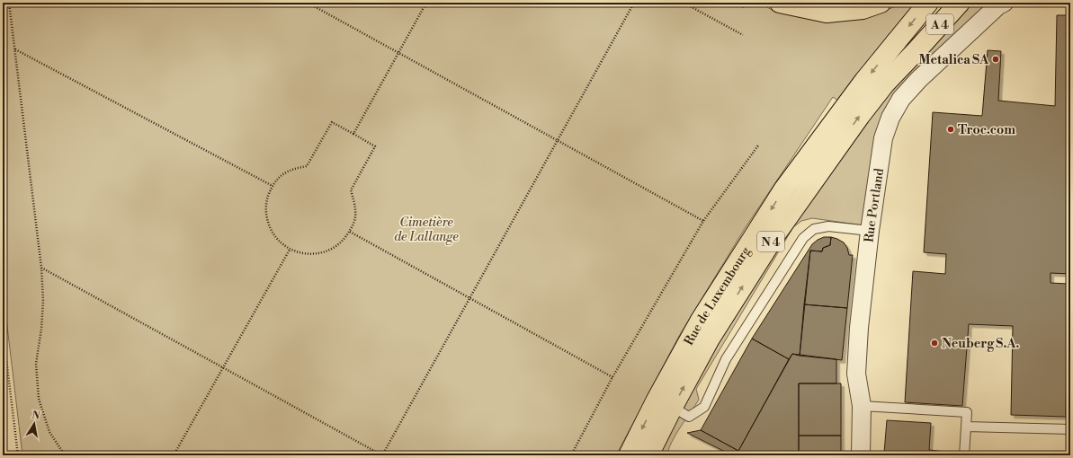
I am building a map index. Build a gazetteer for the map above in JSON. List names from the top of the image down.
{
  "streets": {
    "main road": ["A 4", "N 4", "Rue de Luxembourg"],
    "street": ["Rue Portland"]
  },
  "crossings": [
    ["A 4", "Rue de Luxembourg"]
  ],
  "parks": ["Cimetière de Lallange"],
  "places": ["Metalica SA", "Troc.com", "Neuberg S.A."],
  "north": "top"
}
